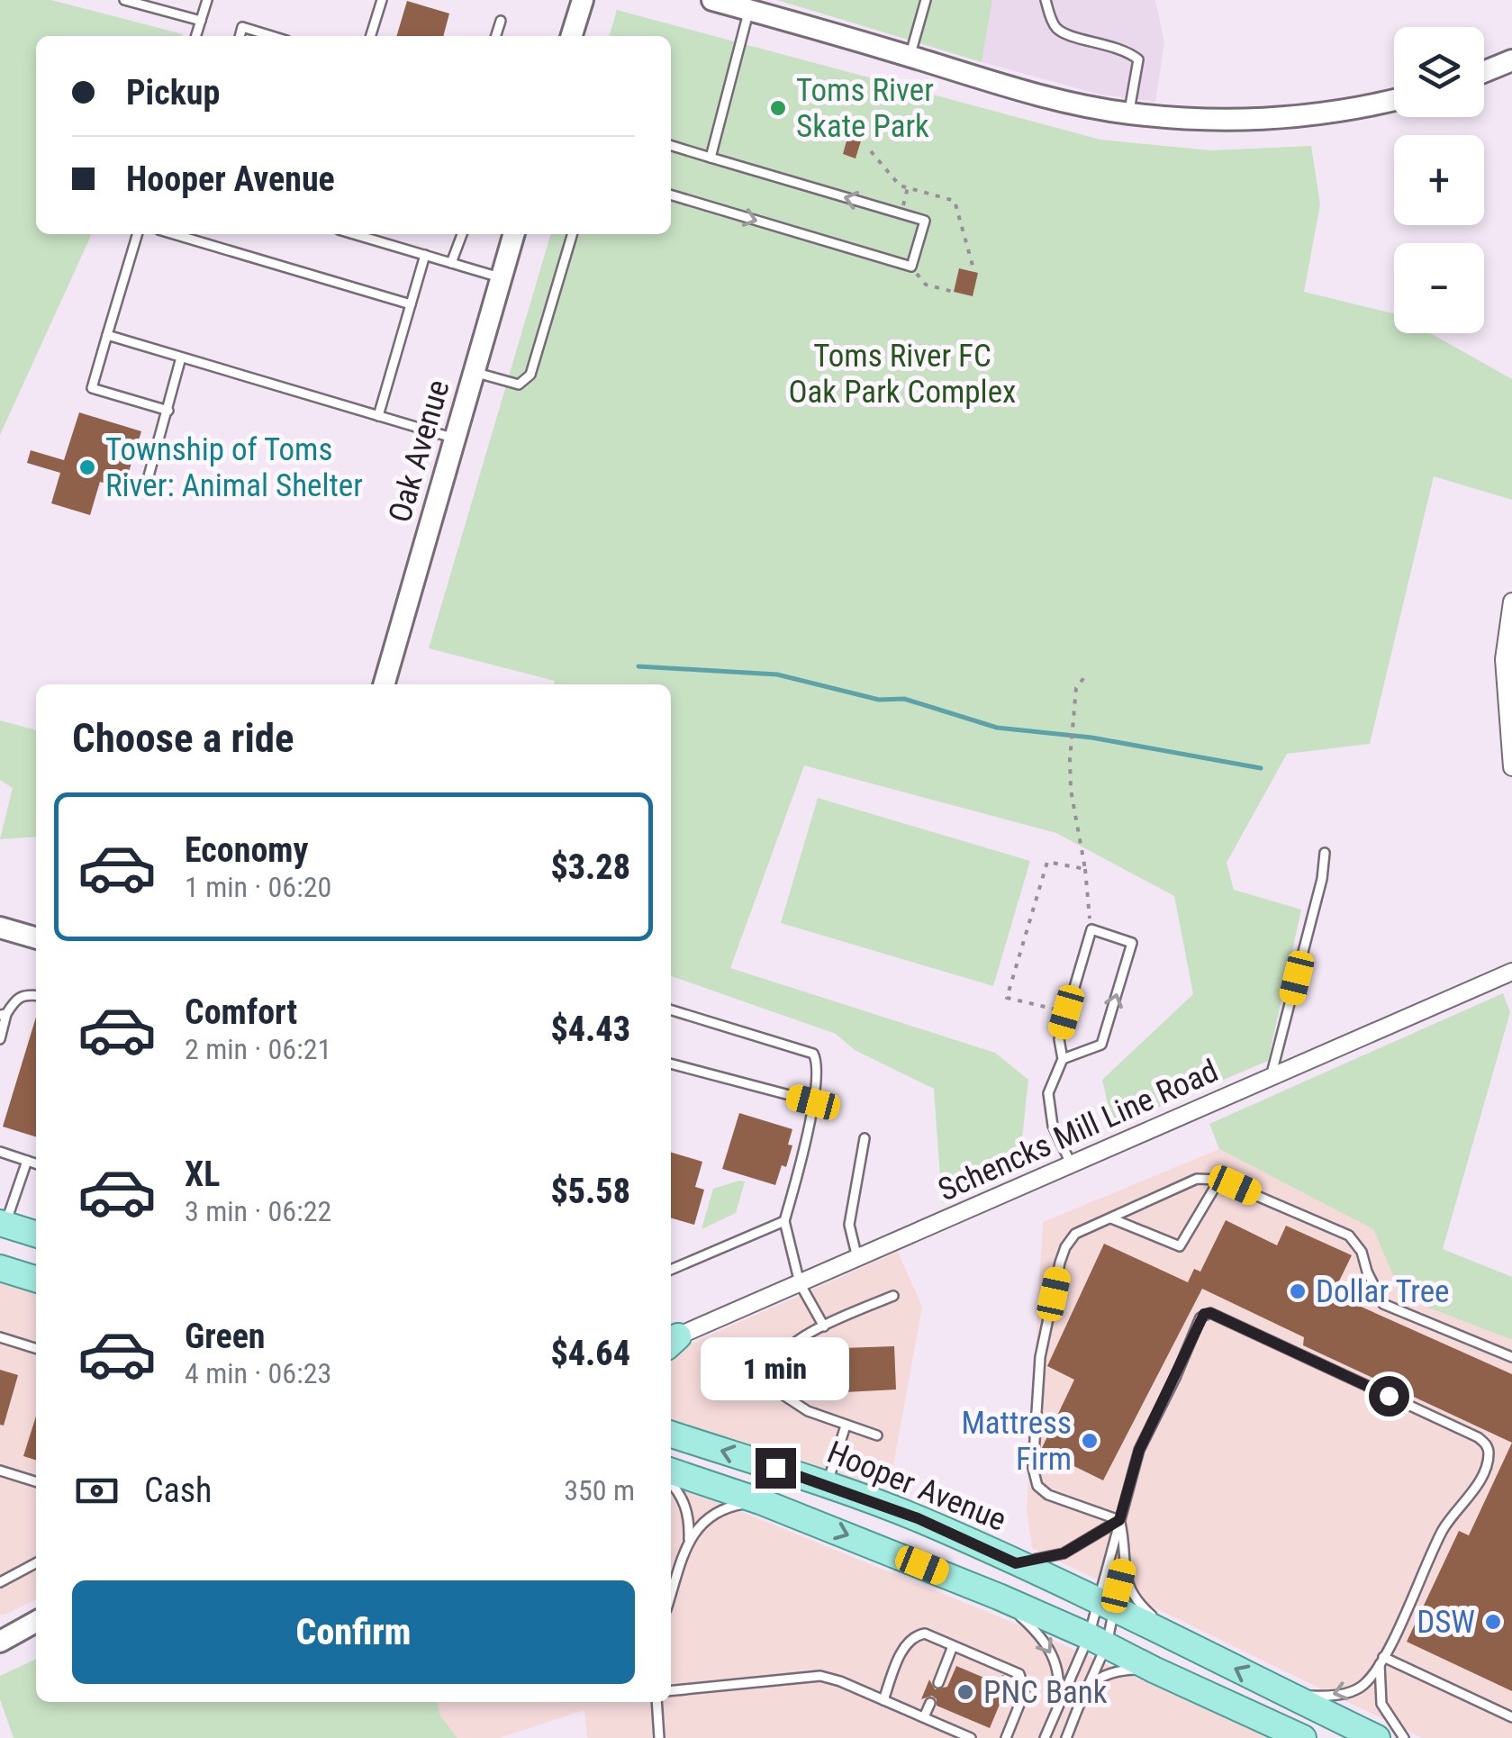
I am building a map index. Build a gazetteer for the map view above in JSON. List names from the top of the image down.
{
  "streets": {
    "main road": ["Hooper Avenue"],
    "street": ["Oak Avenue", "Schencks Mill Line Road"]
  },
  "parks": ["Toms River FC Oak Park Complex"],
  "places": [
    "Toms River Skate Park",
    "Township of Toms River: Animal Shelter",
    "Dollar Tree",
    "Mattress Firm",
    "DSW",
    "PNC Bank"
  ],
  "page": {
    "map_buttons": ["+", "−"],
    "banner": ["Pickup", "Hooper Avenue"],
    "heading": "Choose a ride",
    "list": [
      {
        "name": "Economy",
        "note": "1 min · 06:20",
        "value": "$3.28"
      },
      {
        "name": "Comfort",
        "note": "2 min · 06:21",
        "value": "$4.43"
      },
      {
        "name": "XL",
        "note": "3 min · 06:22",
        "value": "$5.58"
      },
      {
        "name": "Green",
        "note": "4 min · 06:23",
        "value": "$4.64"
      }
    ],
    "bubble": "1 min",
    "pay": ["Cash", "350 m"],
    "buttons": "Confirm"
  }
}
